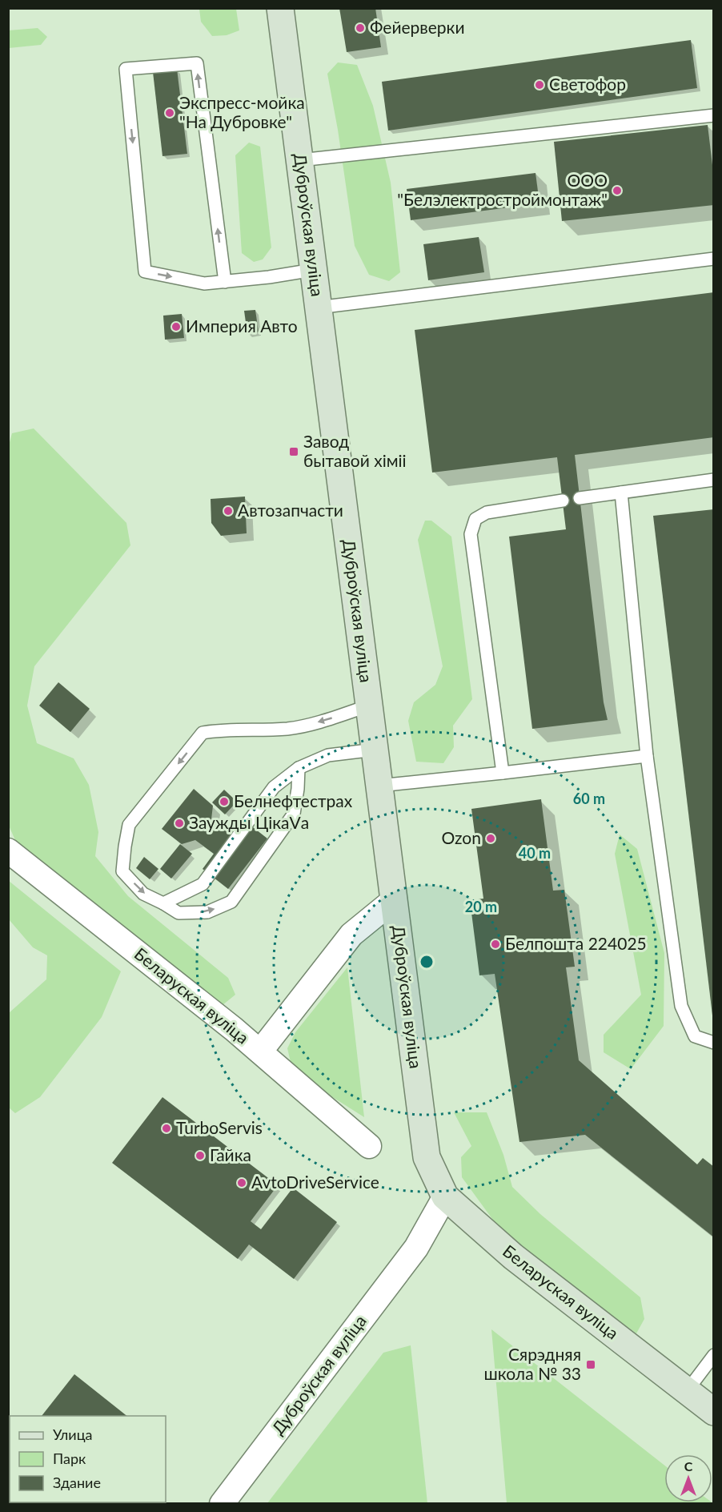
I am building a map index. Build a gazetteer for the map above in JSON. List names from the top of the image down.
{
  "streets": {
    "main road": ["Дуброўская вуліца", "Беларуская вуліца"]
  },
  "crossings": [
    ["Дуброўская вуліца", "Беларуская вуліца"]
  ],
  "places": {
    "other": [
      "Фейерверки",
      "Светофор",
      "Экспресс-мойка \"На Дубровке\"",
      "ООО \"Белэлектростроймонтаж\"",
      "Империя Авто",
      "Автозапчасти",
      "Белнефтестрах",
      "Заужды ЦікаVа",
      "Ozon",
      "Белпошта 224025",
      "TurboServis",
      "Гайка",
      "AvtoDriveService"
    ],
    "transit": ["Завод бытавой хіміі", "Сярэдняя школа № 33"]
  },
  "legend": ["Улица", "Парк", "Здание"],
  "north": "top",
  "rings": ["60 m", "40 m", "20 m"]
}
